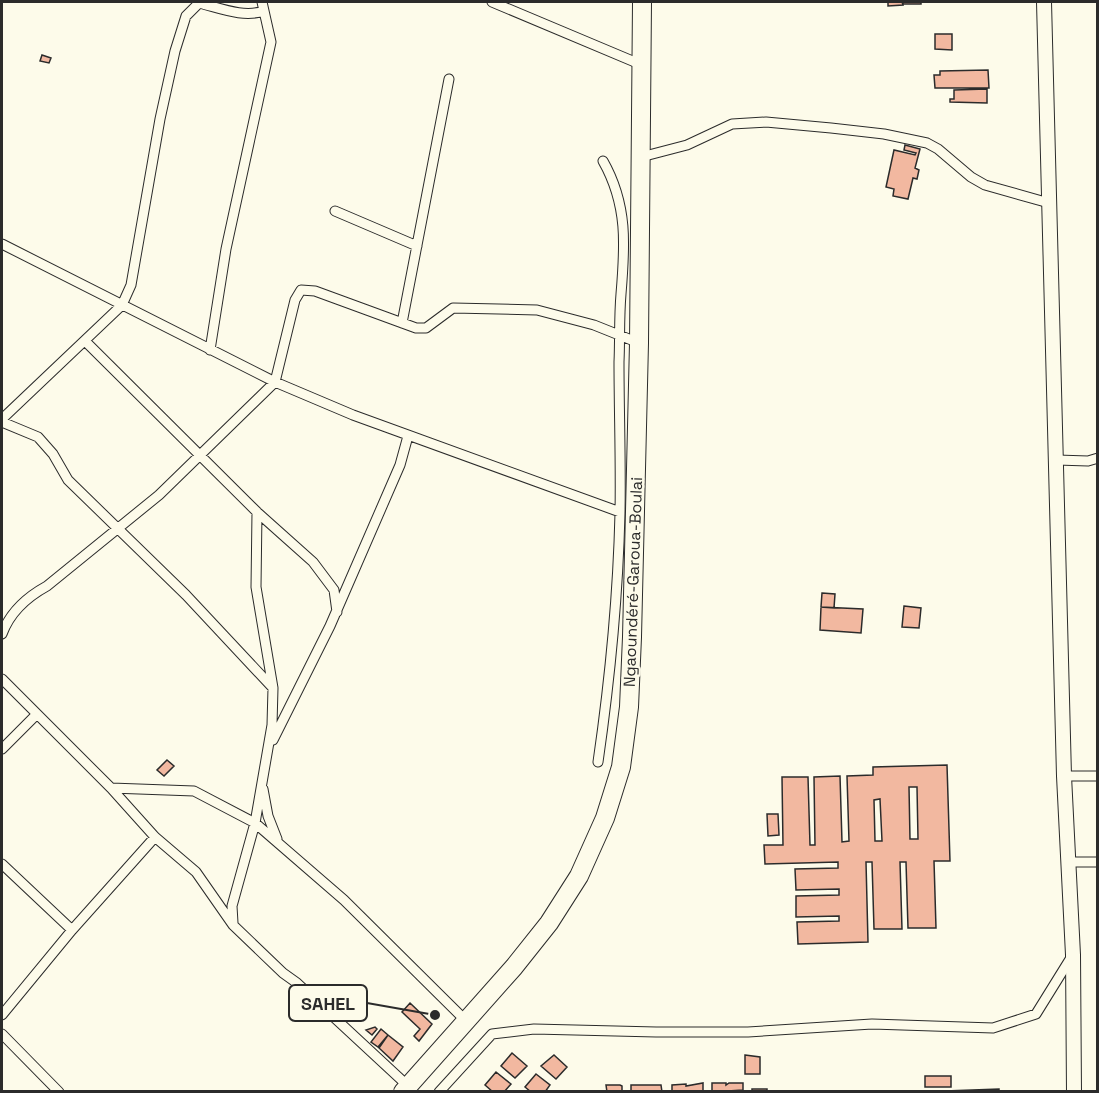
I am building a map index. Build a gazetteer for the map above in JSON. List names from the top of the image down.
{
  "streets": {
    "highway": ["Ngaoundéré-Garoua-Boulai"]
  },
  "places": ["SAHEL"]
}
